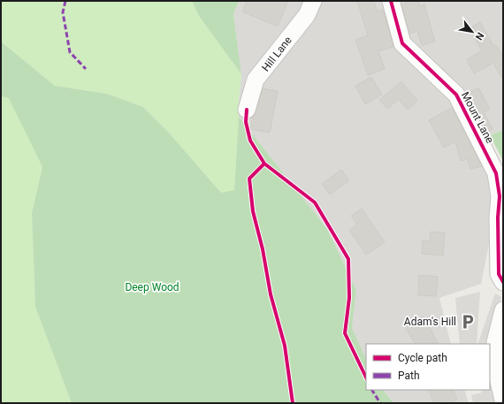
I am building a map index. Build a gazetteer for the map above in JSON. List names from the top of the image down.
{
  "streets": {
    "street": ["Hill Lane", "Mount Lane"]
  },
  "parks": ["Deep Wood"],
  "places": {
    "parking": ["Adam's Hill"]
  },
  "legend": ["Cycle path", "Path"],
  "north": "bottom right"
}
